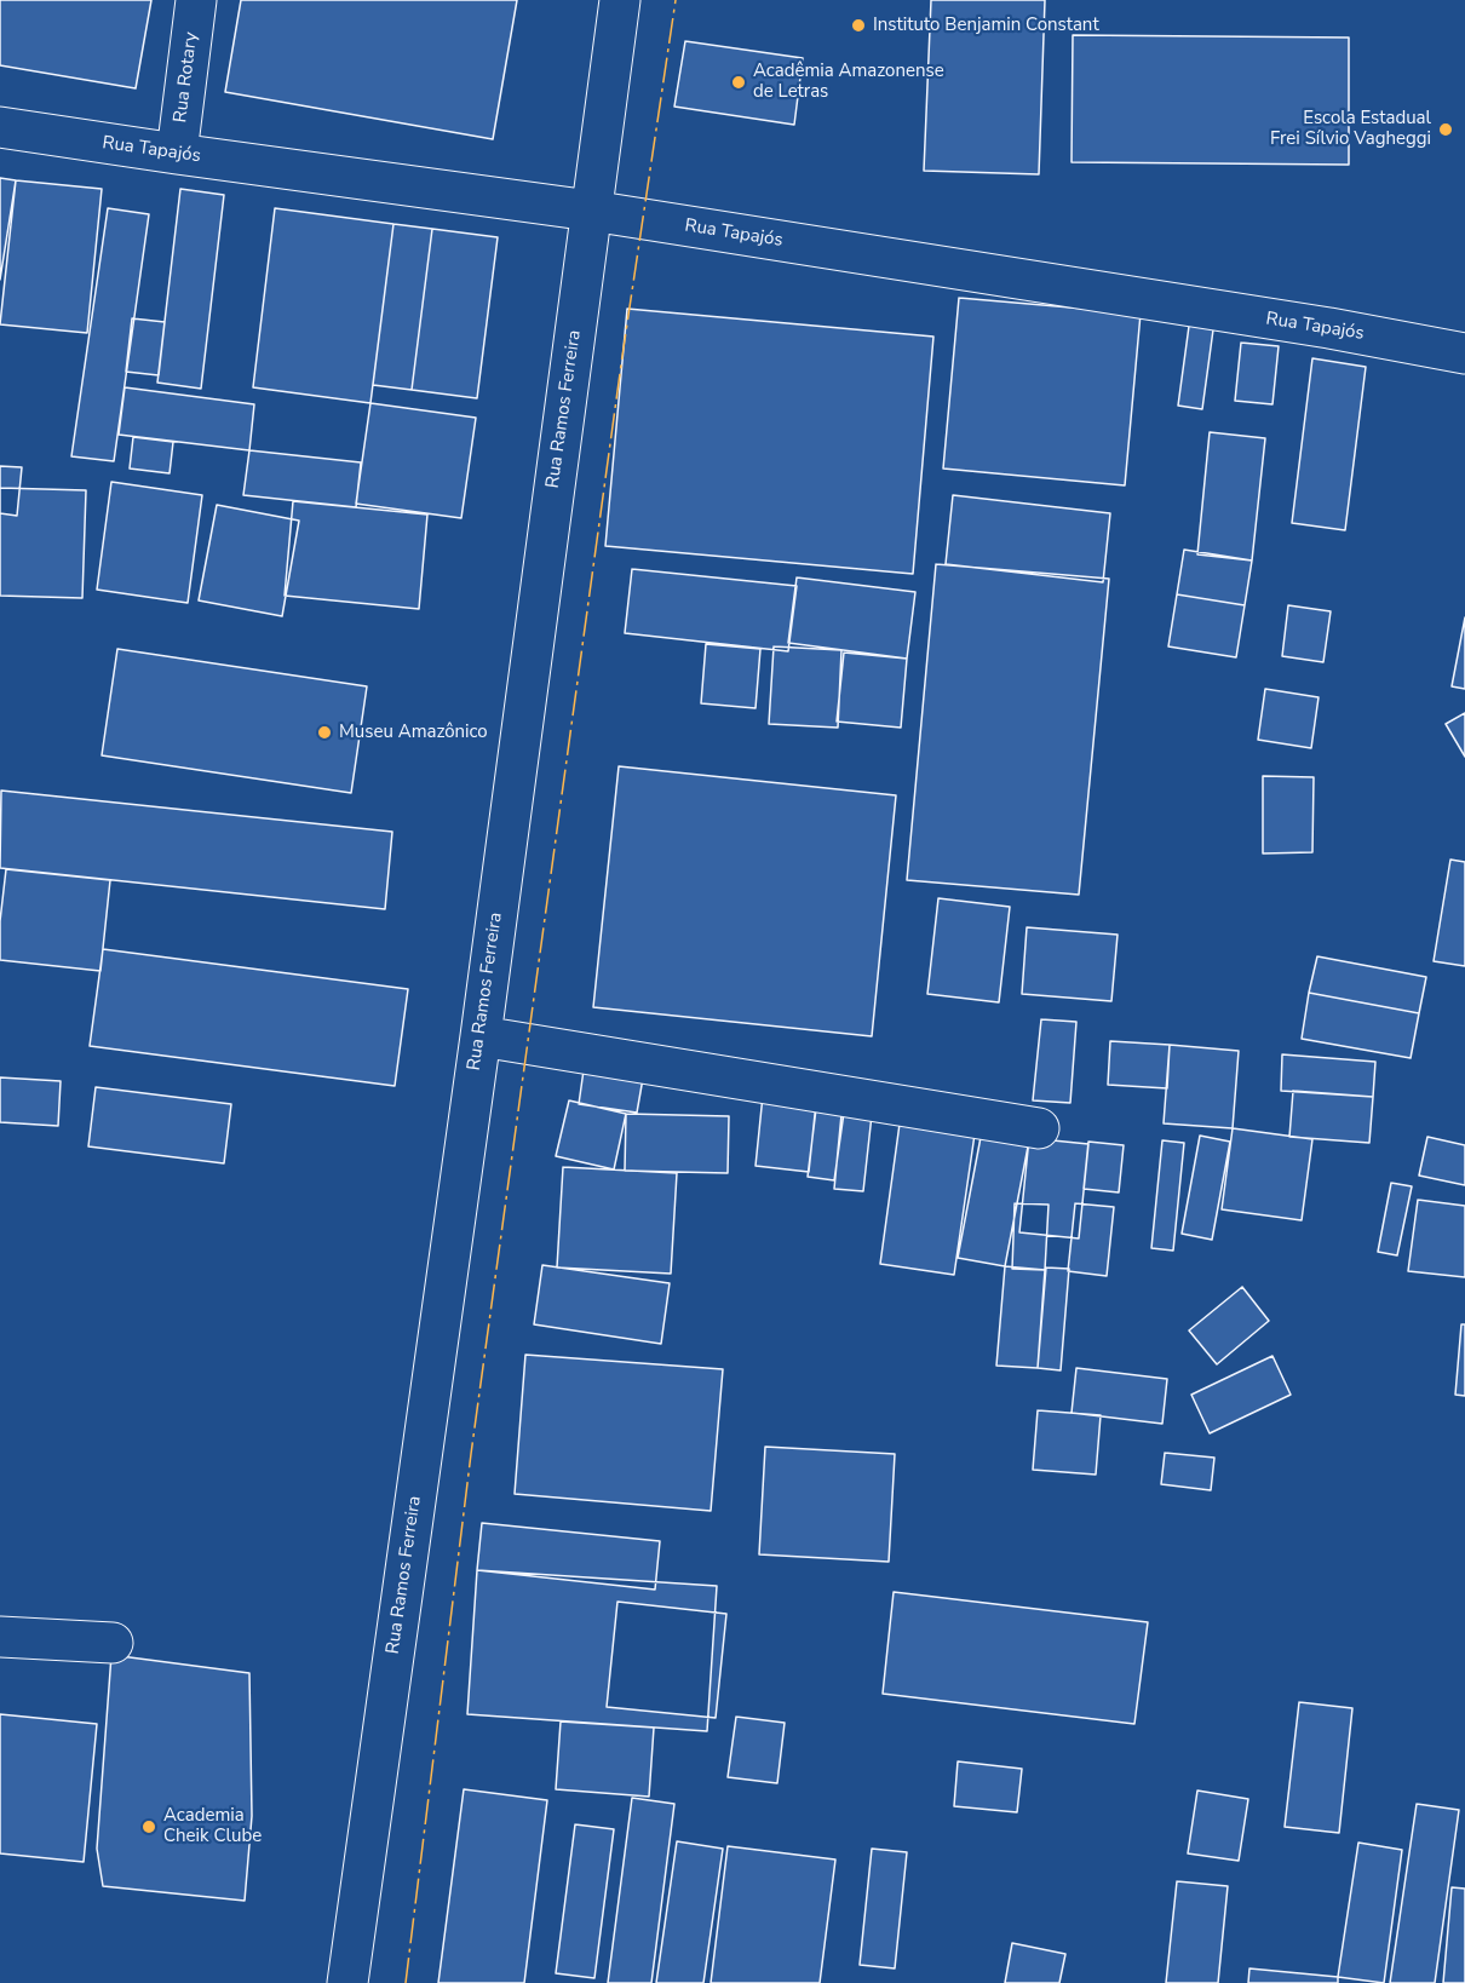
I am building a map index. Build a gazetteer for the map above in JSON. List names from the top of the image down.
{
  "streets": {
    "street": ["Rua Rotary", "Rua Tapajós", "Rua Ramos Ferreira"]
  },
  "crossings": [
    ["Rua Rotary", "Rua Tapajós"],
    ["Rua Tapajós", "Rua Ramos Ferreira"]
  ],
  "places": [
    "Instituto Benjamin Constant",
    "Acadêmia Amazonense de Letras",
    "Escola Estadual Frei Sílvio Vagheggi",
    "Museu Amazônico",
    "Academia Cheik Clube"
  ]
}
